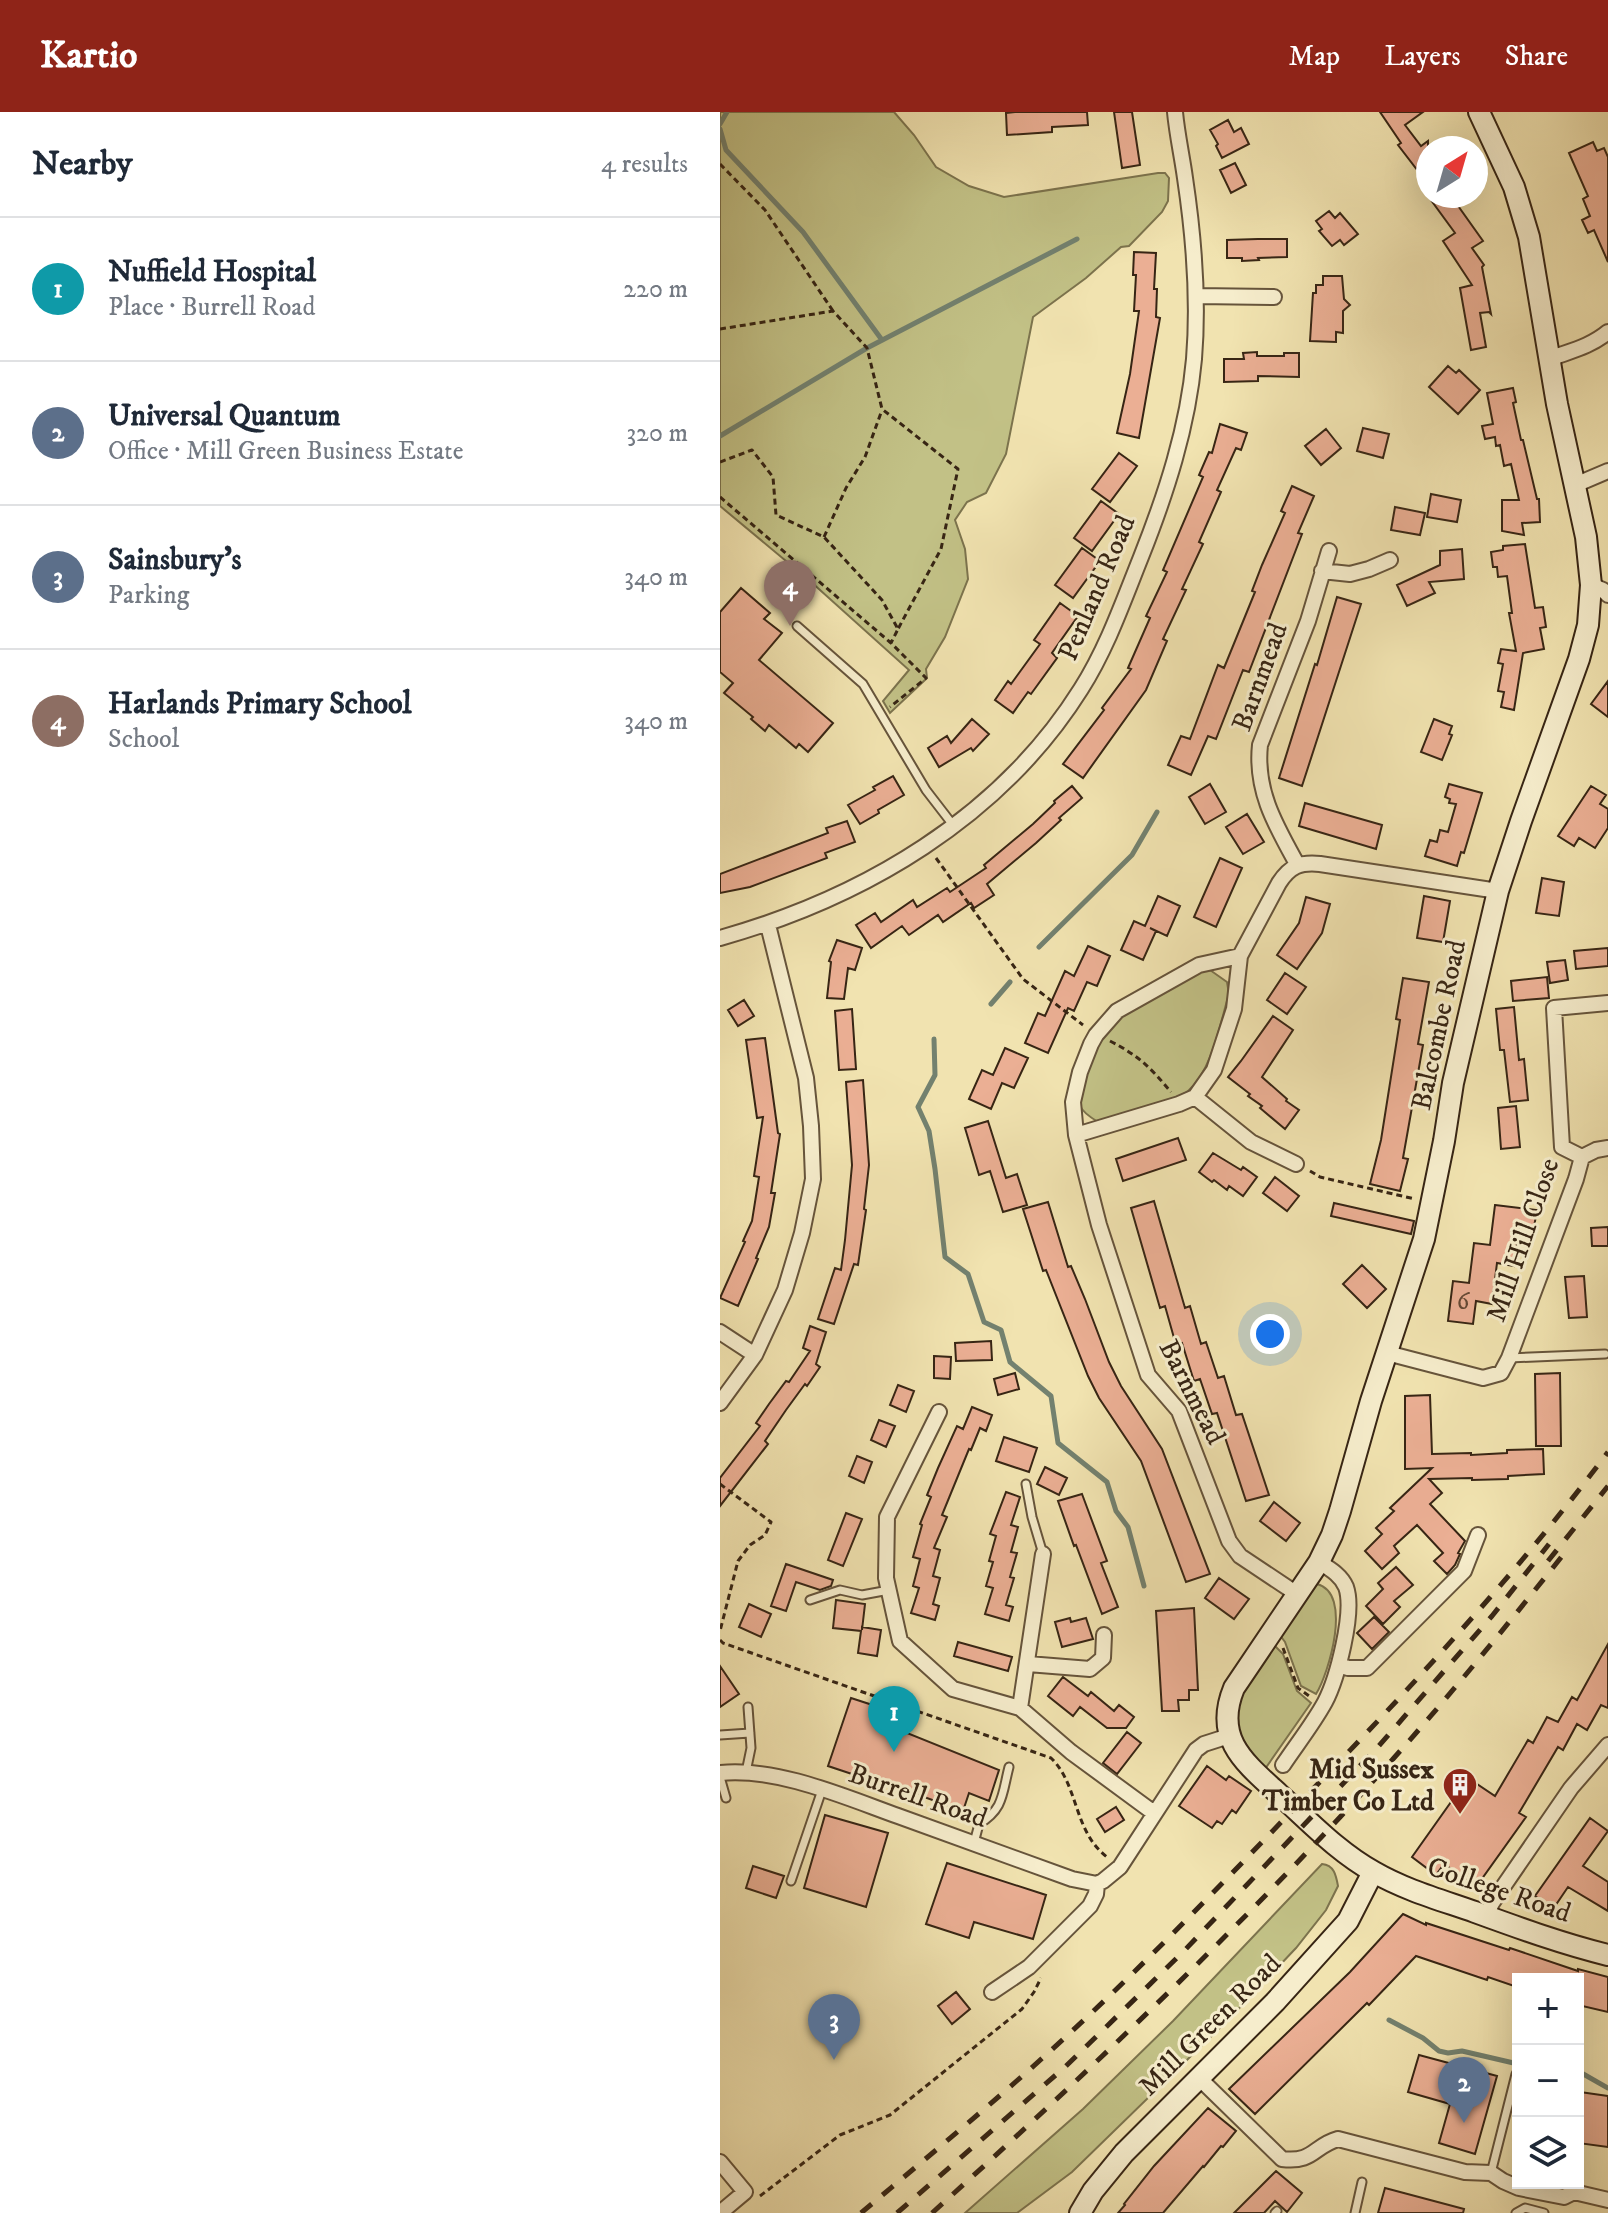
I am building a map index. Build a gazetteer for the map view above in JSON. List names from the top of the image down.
{
  "streets": {
    "street": [
      "Penland Road",
      "Barnmead",
      "Balcombe Road",
      "Mill Hill Close",
      "Burrell Road",
      "College Road",
      "Mill Green Road"
    ]
  },
  "crossings": [
    ["Barnmead", "Balcombe Road"],
    ["Balcombe Road", "Mill Hill Close"],
    ["College Road", "Mill Green Road"]
  ],
  "places": {
    "building": ["Mid Sussex Timber Co Ltd"]
  },
  "house_numbers": ["6"],
  "north": "top right",
  "page": {
    "header": "Kartio",
    "nav": ["Map", "Layers", "Share"],
    "heading": ["Nearby", "4 results"],
    "list": [
      {
        "mark": "1",
        "name": "Nuffield Hospital",
        "note": "Place · Burrell Road",
        "value": "220 m"
      },
      {
        "mark": "2",
        "name": "Universal Quantum",
        "note": "Office · Mill Green Business Estate",
        "value": "320 m"
      },
      {
        "mark": "3",
        "name": "Sainsbury's",
        "note": "Parking",
        "value": "340 m"
      },
      {
        "mark": "4",
        "name": "Harlands Primary School",
        "note": "School",
        "value": "340 m"
      }
    ],
    "pins": [
      "4",
      "1",
      "3",
      "2"
    ],
    "map_buttons": ["+", "−"]
  }
}
